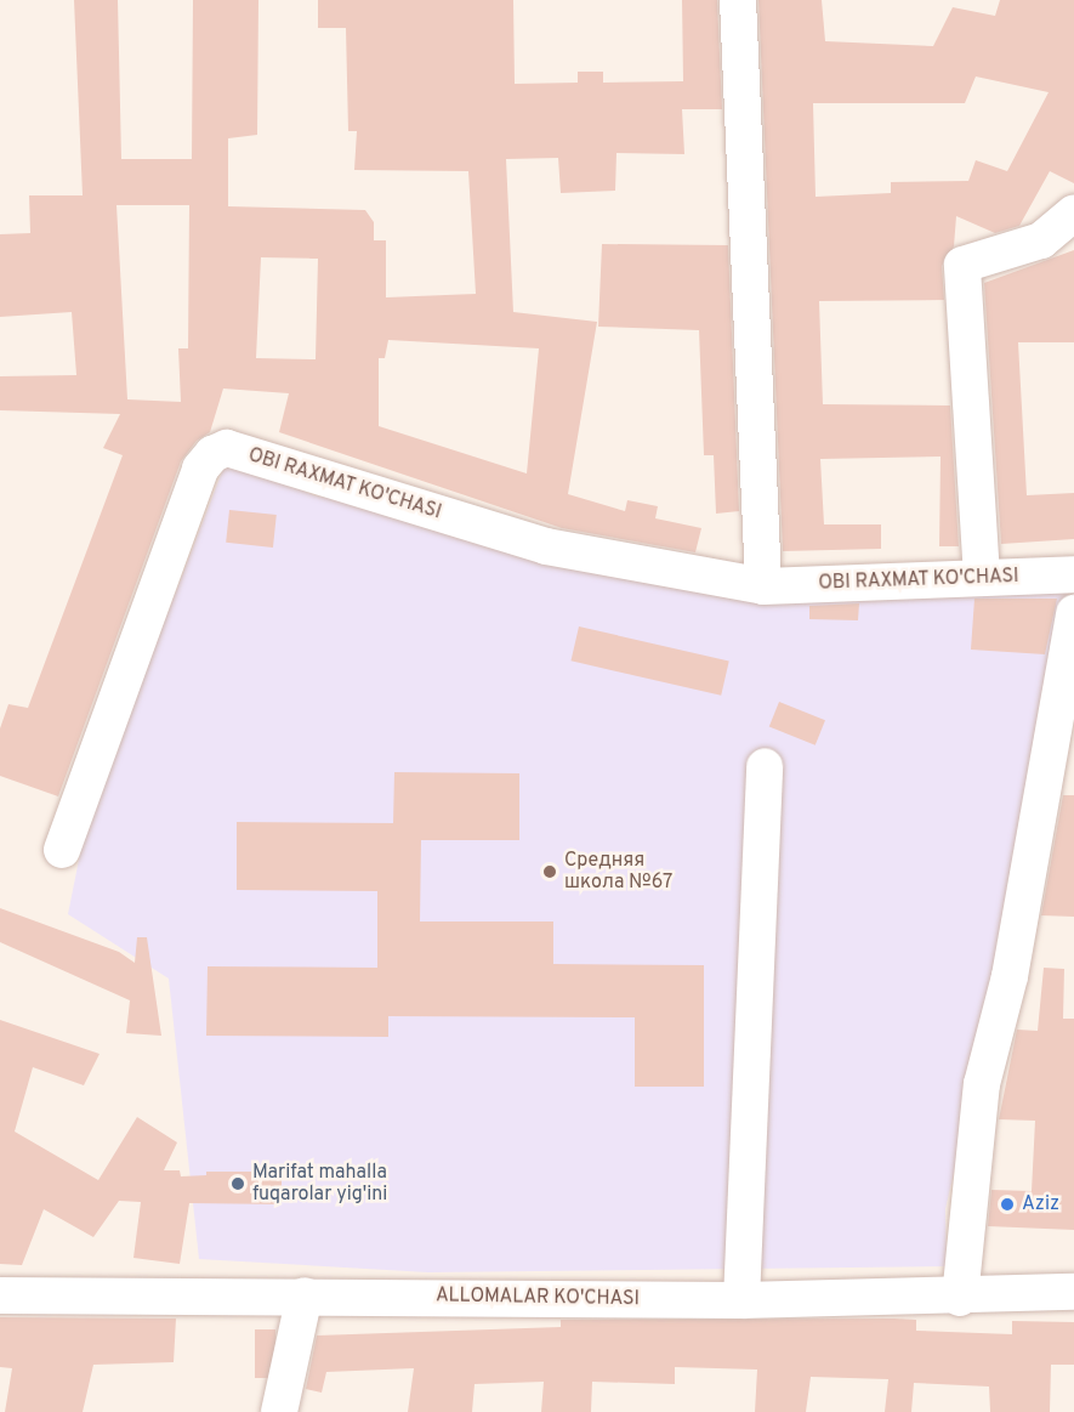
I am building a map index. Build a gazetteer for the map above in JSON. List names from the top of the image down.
{
  "streets": {
    "street": ["OBI RAXMAT KO'CHASI", "ALLOMALAR KO'CHASI"]
  },
  "places": ["Средняя школа №67", "Marifat mahalla fuqarolar yig'ini", "Aziz"]
}
